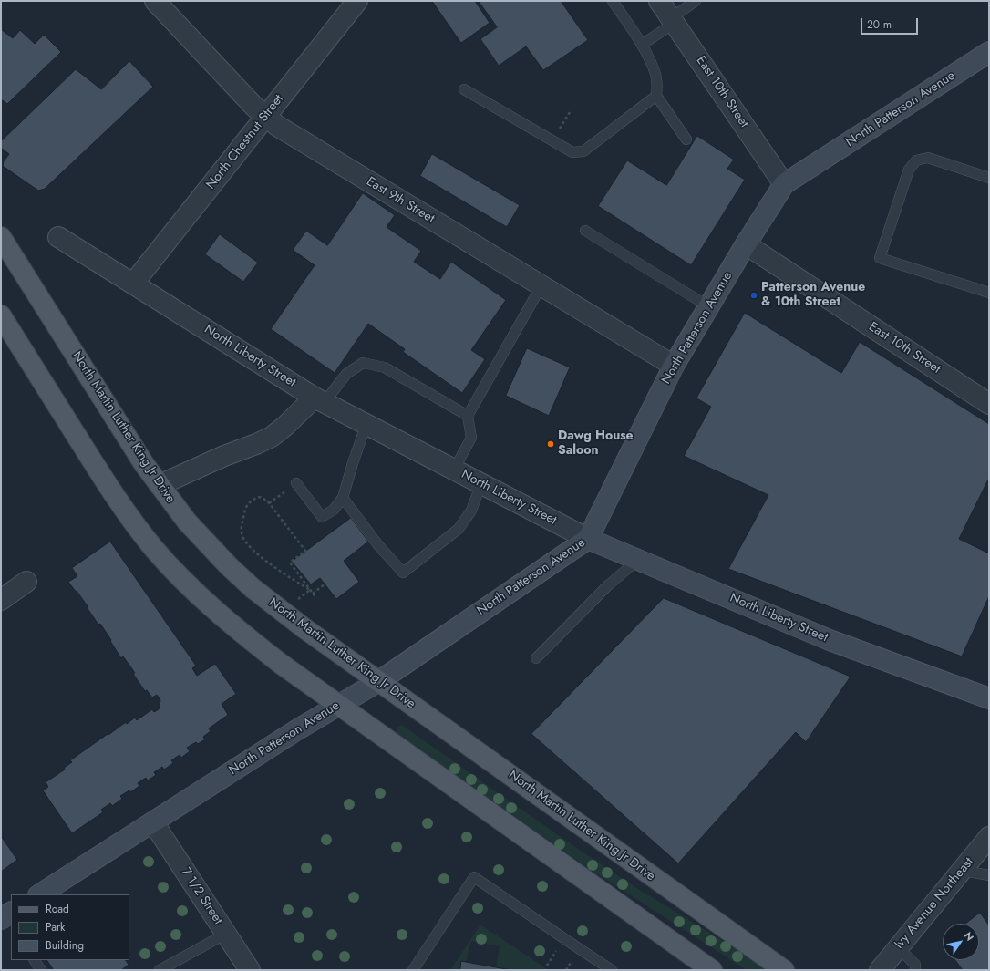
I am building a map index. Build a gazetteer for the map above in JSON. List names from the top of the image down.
{
  "streets": {
    "main road": ["North Patterson Avenue", "North Liberty Street", "North Martin Luther King Jr Drive"],
    "street": [
      "East 10th Street",
      "North Chestnut Street",
      "East 9th Street",
      "7 1/2 Street",
      "Ivy Avenue Northeast"
    ]
  },
  "crossings": [
    ["East 10th Street", "North Patterson Avenue"],
    ["North Patterson Avenue", "East 9th Street"],
    ["North Patterson Avenue", "North Liberty Street"],
    ["North Patterson Avenue", "North Martin Luther King Jr Drive"],
    ["North Patterson Avenue", "7 1/2 Street"],
    ["North Chestnut Street", "East 9th Street"],
    ["North Chestnut Street", "North Liberty Street"]
  ],
  "places": ["Patterson Avenue & 10th Street", "Dawg House Saloon"],
  "legend": ["Road", "Park", "Building"],
  "scale_bar": "20 m",
  "north": "top right"
}
